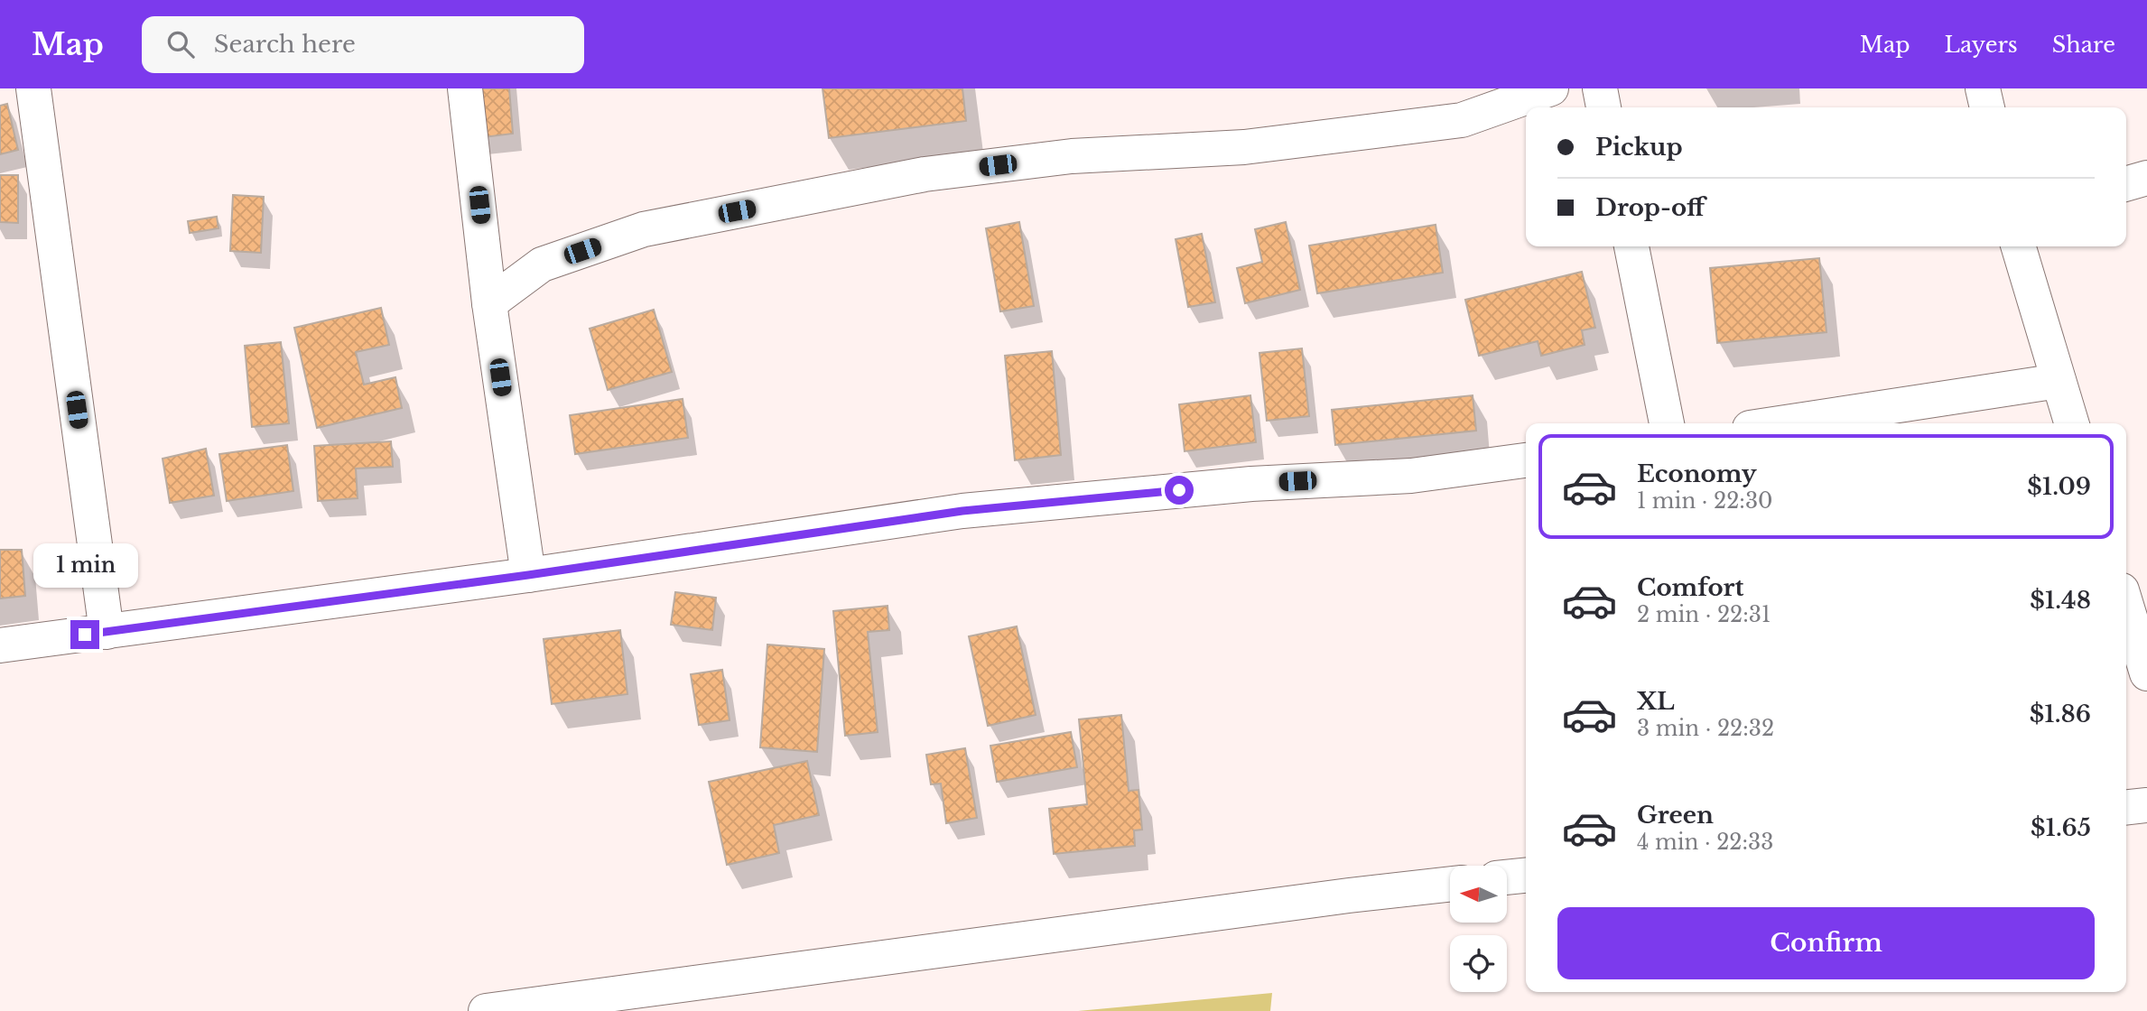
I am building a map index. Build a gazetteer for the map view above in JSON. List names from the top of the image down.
{
  "north": "left",
  "page": {
    "header": "Map",
    "search": "Search here",
    "nav": ["Map", "Layers", "Share"],
    "banner": ["Pickup", "Drop-off"],
    "list": [
      {
        "name": "Economy",
        "note": "1 min · 22:30",
        "value": "$1.09"
      },
      {
        "name": "Comfort",
        "note": "2 min · 22:31",
        "value": "$1.48"
      },
      {
        "name": "XL",
        "note": "3 min · 22:32",
        "value": "$1.86"
      },
      {
        "name": "Green",
        "note": "4 min · 22:33",
        "value": "$1.65"
      }
    ],
    "bubble": "1 min",
    "buttons": "Confirm"
  }
}
